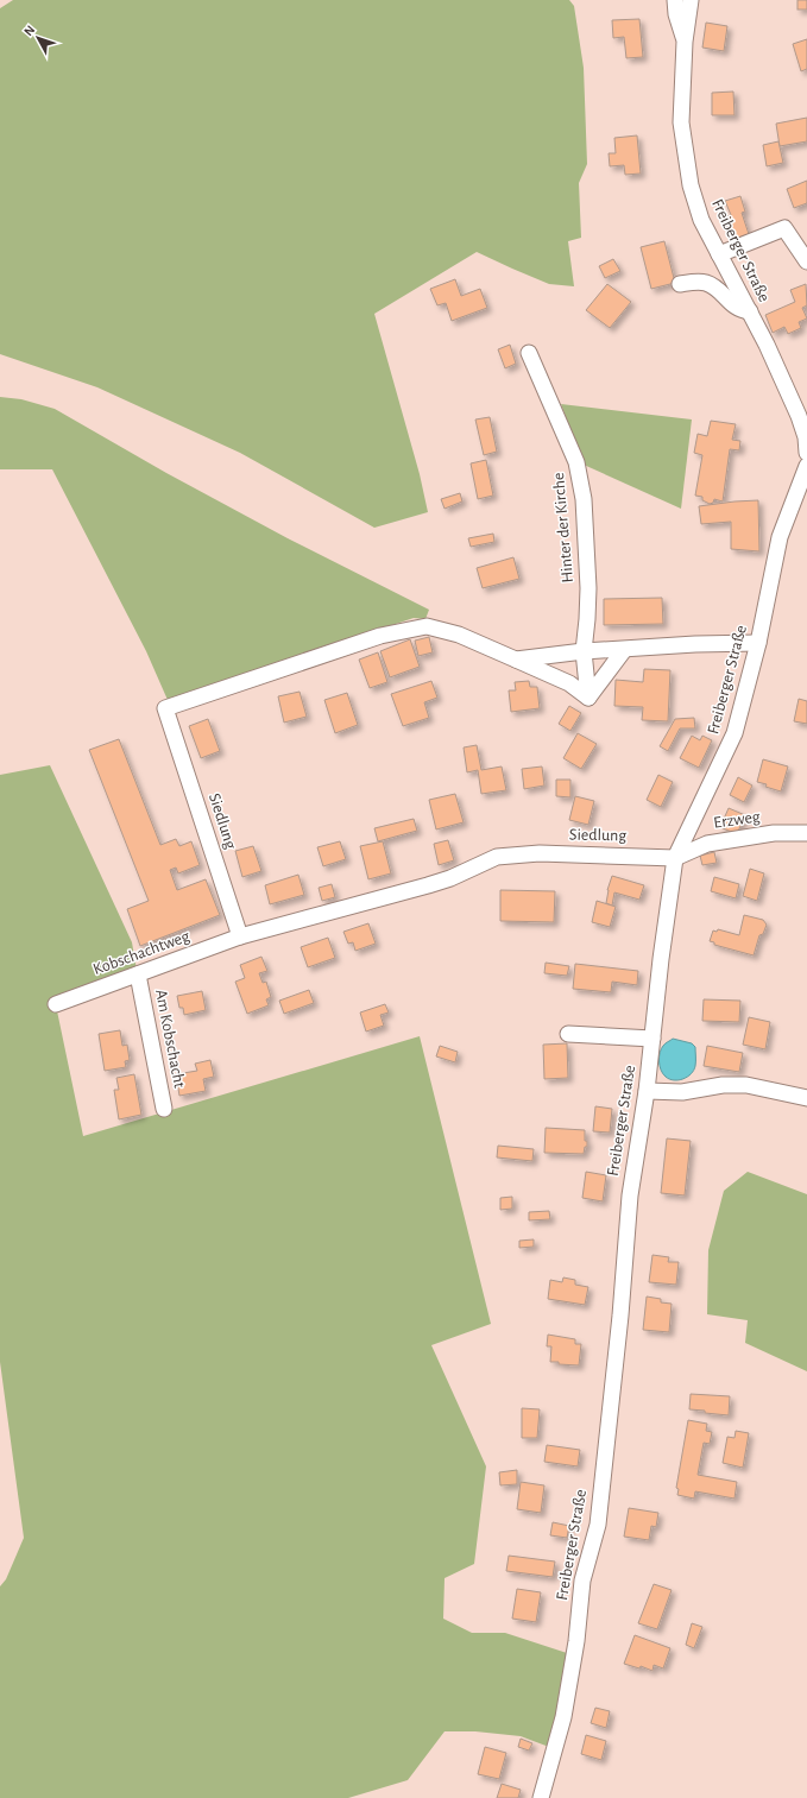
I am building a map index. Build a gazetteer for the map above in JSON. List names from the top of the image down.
{
  "streets": {
    "street": [
      "Freiberger Straße",
      "Hinter der Kirche",
      "Erzweg",
      "Siedlung",
      "Kobschachtweg",
      "Am Kobschacht"
    ]
  },
  "crossings": [
    ["Freiberger Straße", "Erzweg"],
    ["Freiberger Straße", "Siedlung"],
    ["Erzweg", "Siedlung"],
    ["Siedlung", "Kobschachtweg"],
    ["Kobschachtweg", "Am Kobschacht"]
  ],
  "north": "top left"
}
